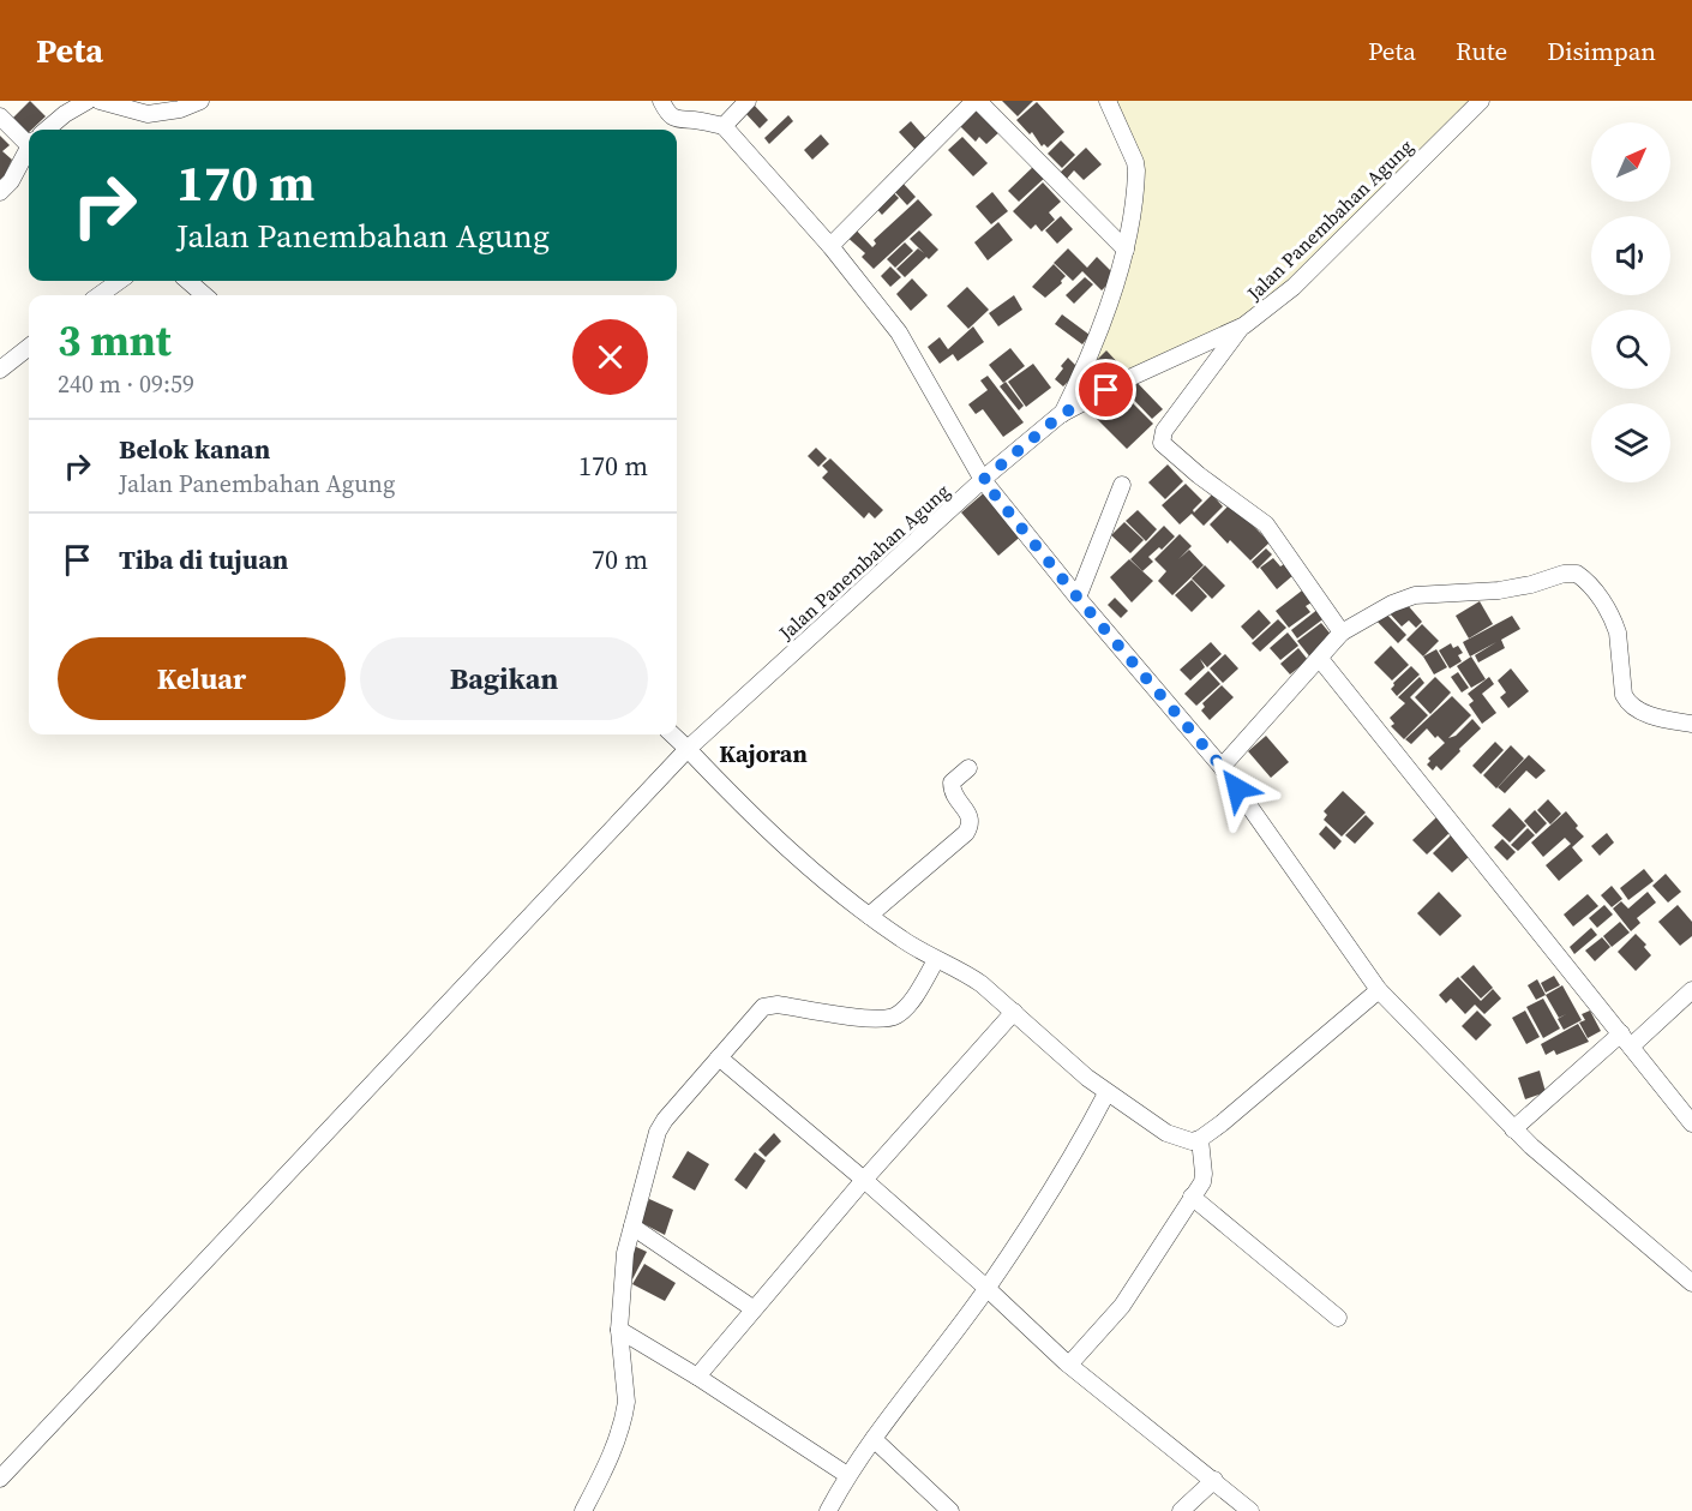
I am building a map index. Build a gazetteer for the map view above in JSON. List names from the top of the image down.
{
  "streets": {
    "street": ["Jalan Panembahan Agung"]
  },
  "districts": ["Kajoran"],
  "north": "top right",
  "page": {
    "header": "Peta",
    "nav": ["Peta", "Rute", "Disimpan"],
    "turn": ["170 m", "Jalan Panembahan Agung"],
    "heading": ["3 mnt", "240 m · 09:59"],
    "list": [
      {
        "name": "Belok kanan",
        "note": "Jalan Panembahan Agung",
        "value": "170 m"
      },
      {
        "name": "Tiba di tujuan",
        "value": "70 m"
      }
    ],
    "buttons": ["Keluar", "Bagikan"]
  }
}
